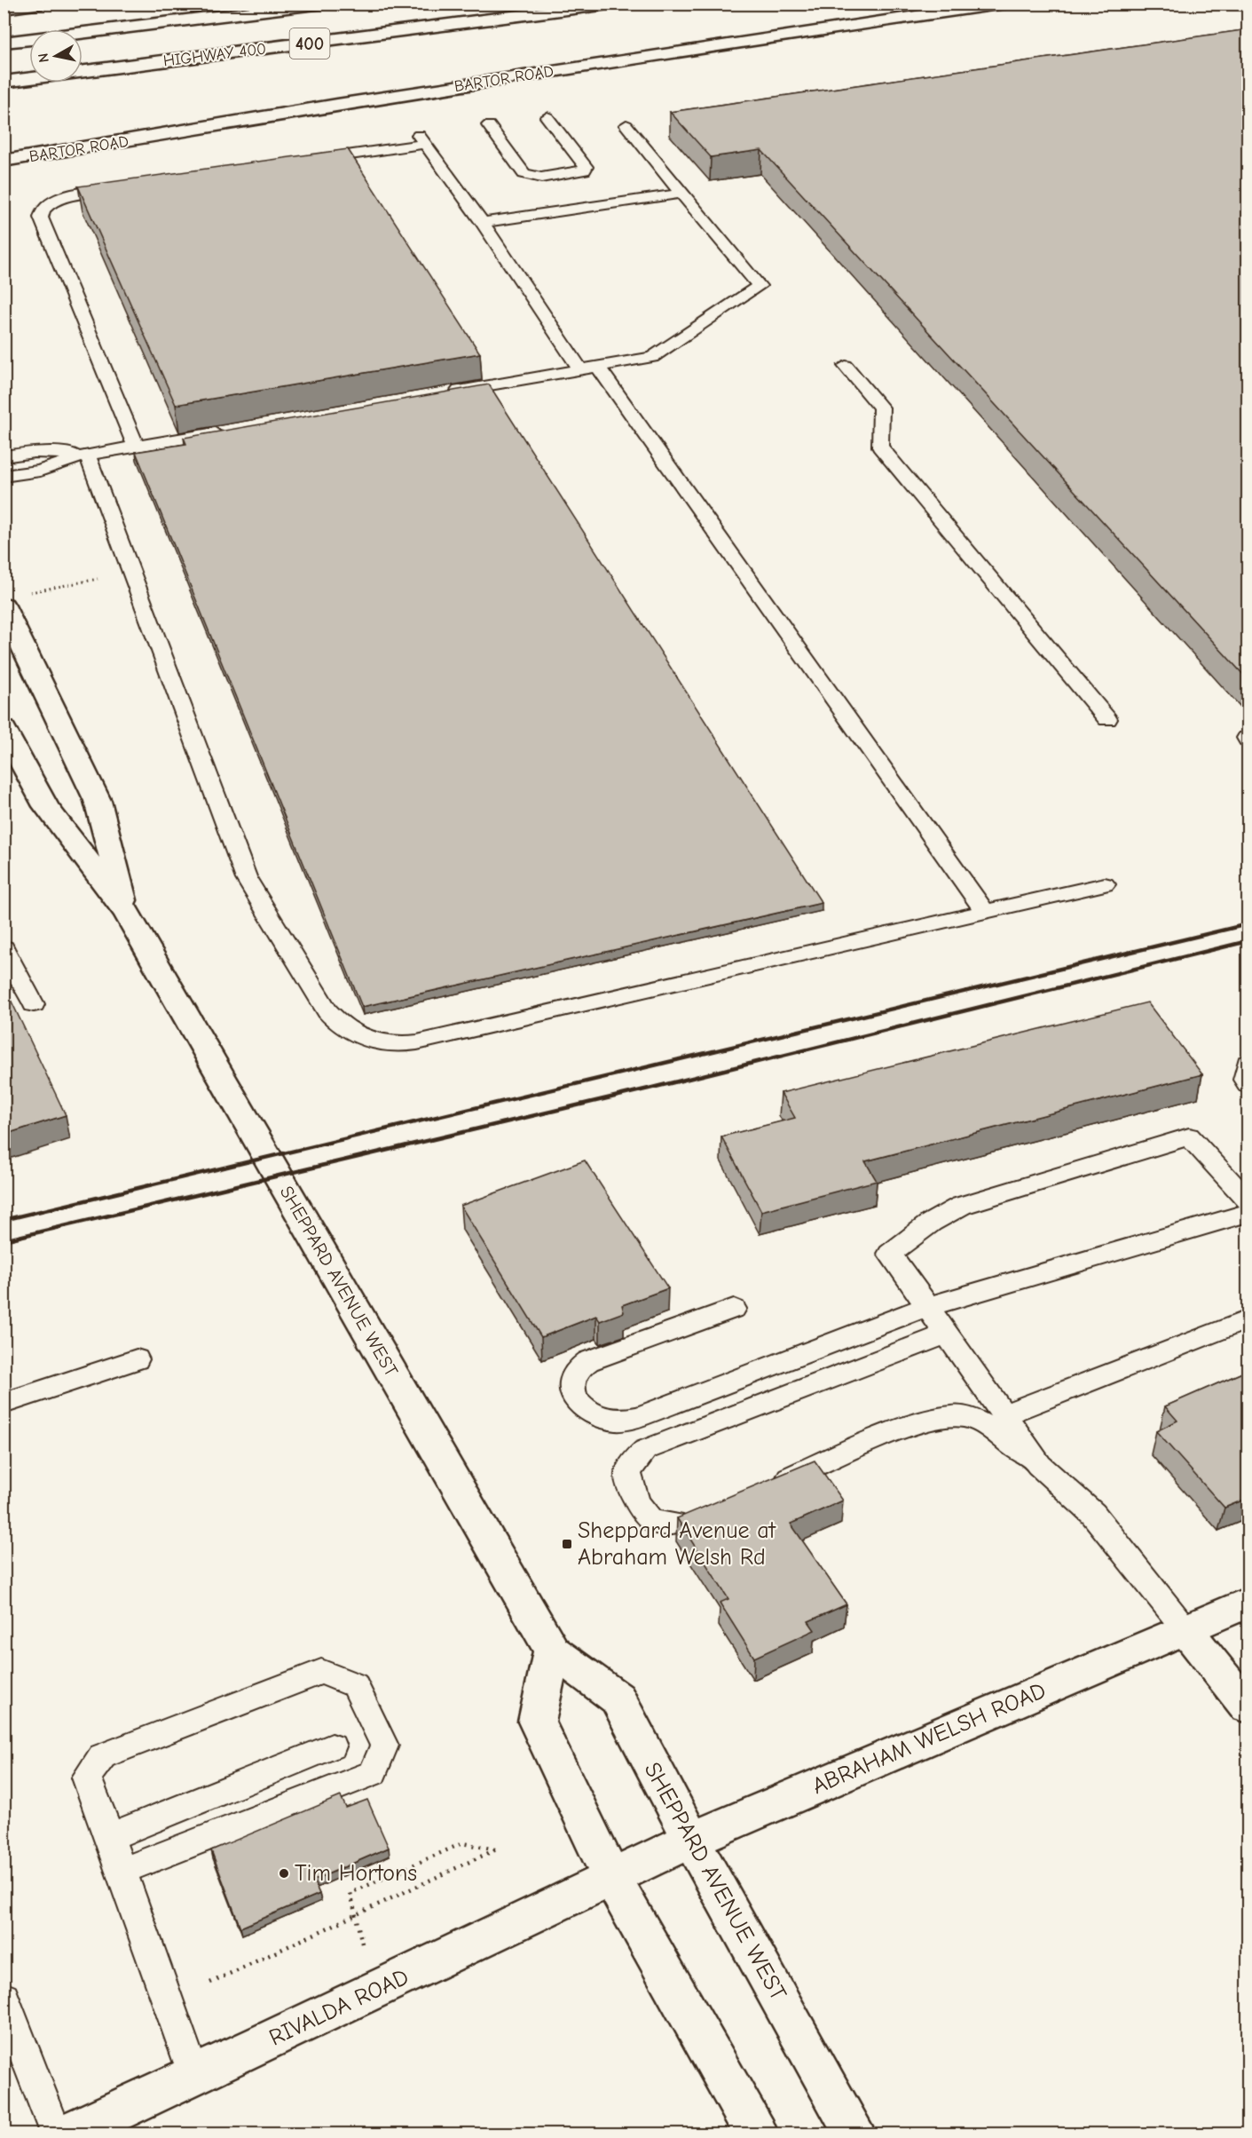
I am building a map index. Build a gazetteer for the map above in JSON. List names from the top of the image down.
{
  "streets": {
    "main road": [
      "400",
      "HIGHWAY 400",
      "BARTOR ROAD",
      "SHEPPARD AVENUE WEST",
      "ABRAHAM WELSH ROAD",
      "RIVALDA ROAD"
    ]
  },
  "crossings": [
    ["SHEPPARD AVENUE WEST", "ABRAHAM WELSH ROAD"],
    ["ABRAHAM WELSH ROAD", "RIVALDA ROAD"]
  ],
  "places": {
    "transit": ["Sheppard Avenue at Abraham Welsh Rd"],
    "other": ["Tim Hortons"]
  },
  "north": "left"
}
